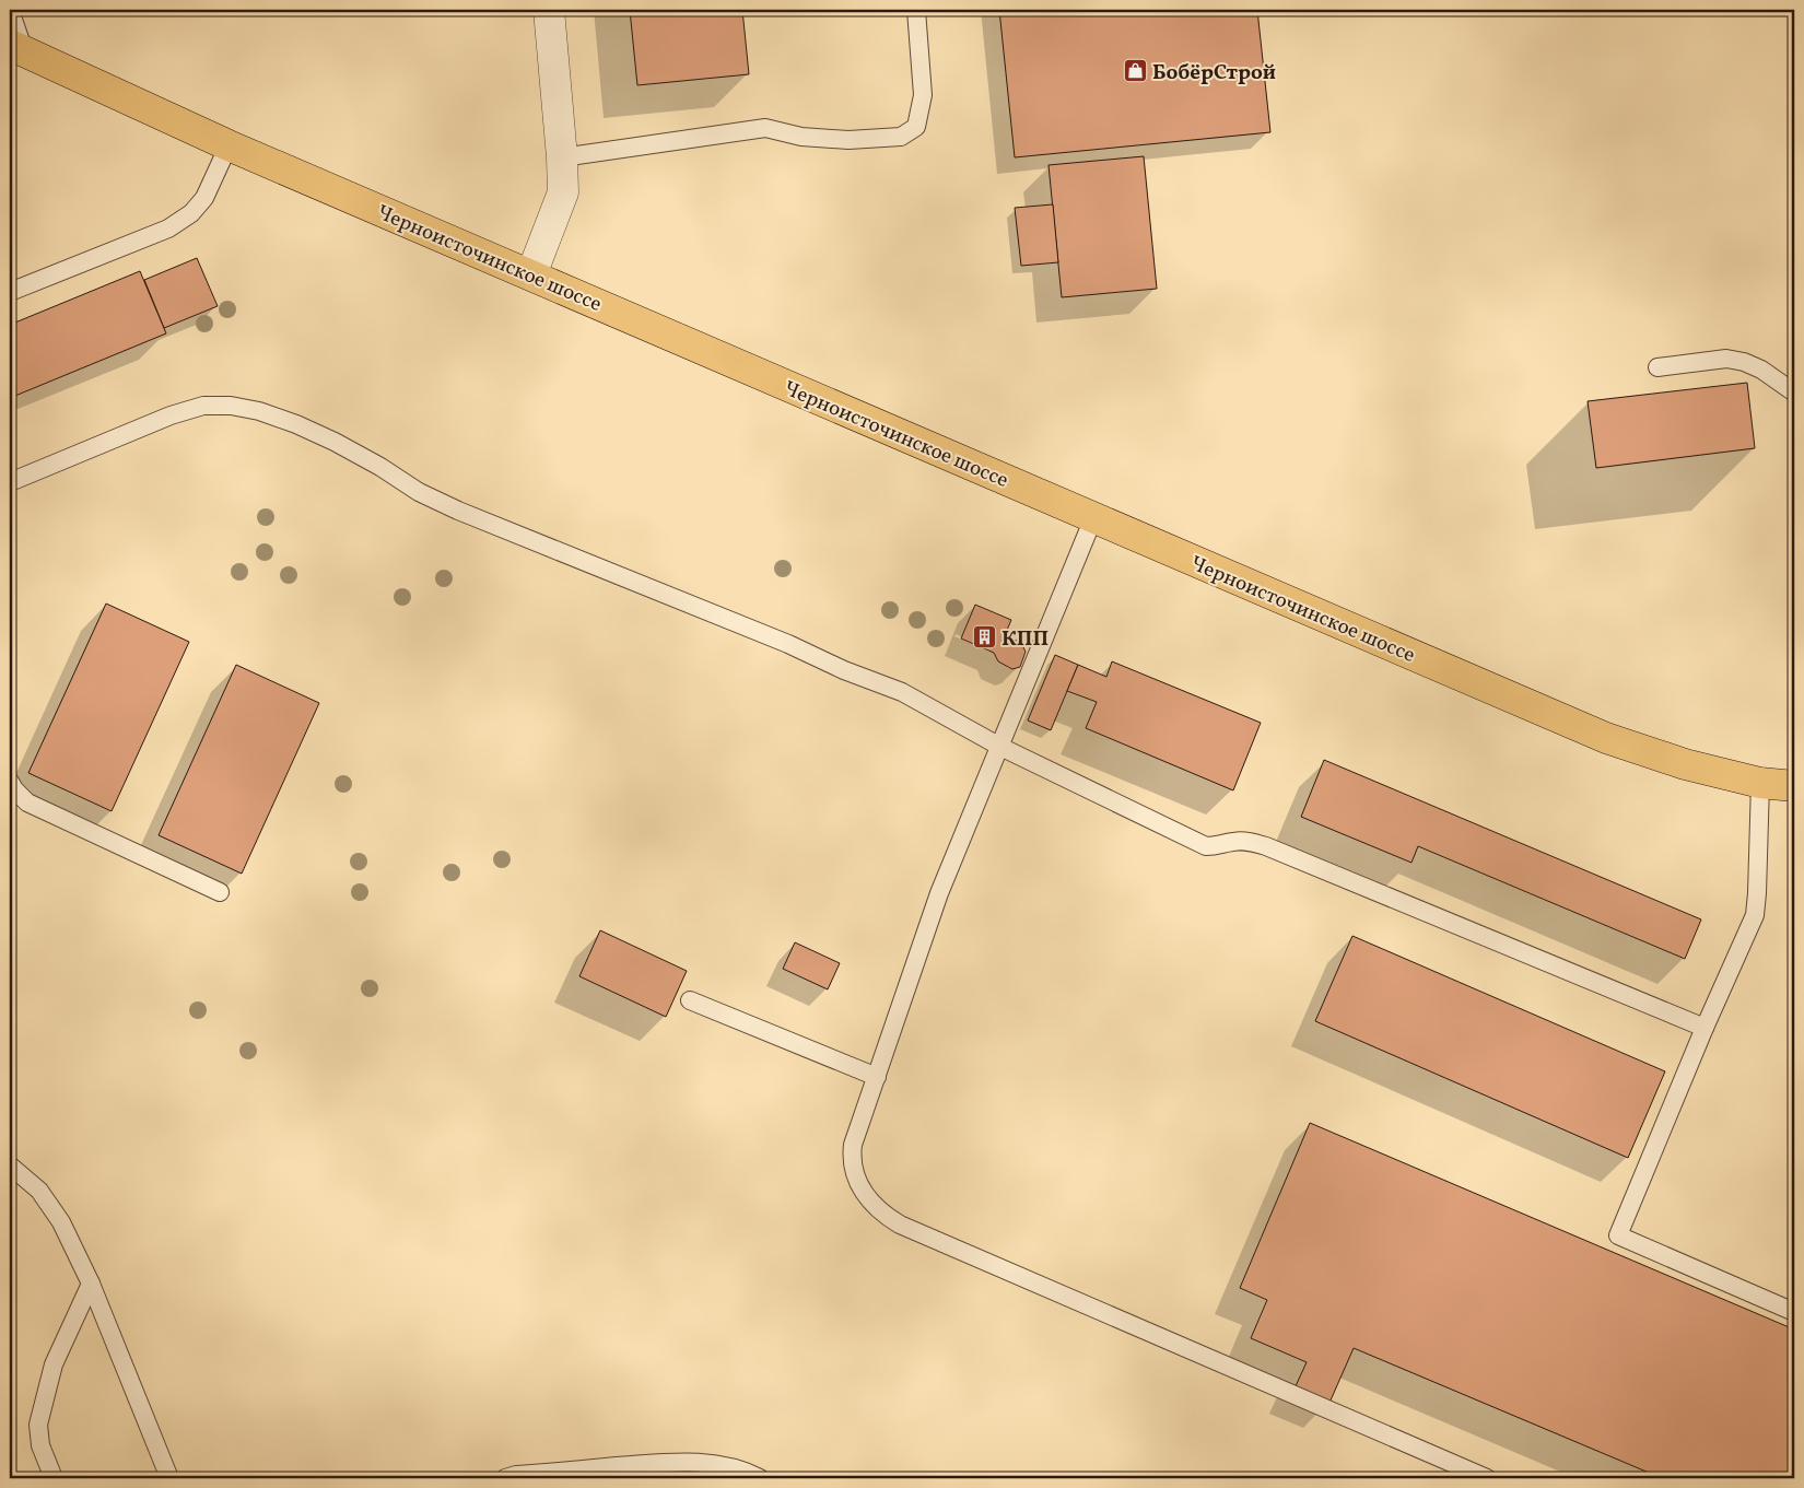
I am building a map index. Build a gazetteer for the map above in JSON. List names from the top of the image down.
{
  "streets": {
    "main road": ["Черноисточинское шоссе"]
  },
  "places": {
    "shop": ["БобёрСтрой"],
    "building": ["КПП"]
  }
}
